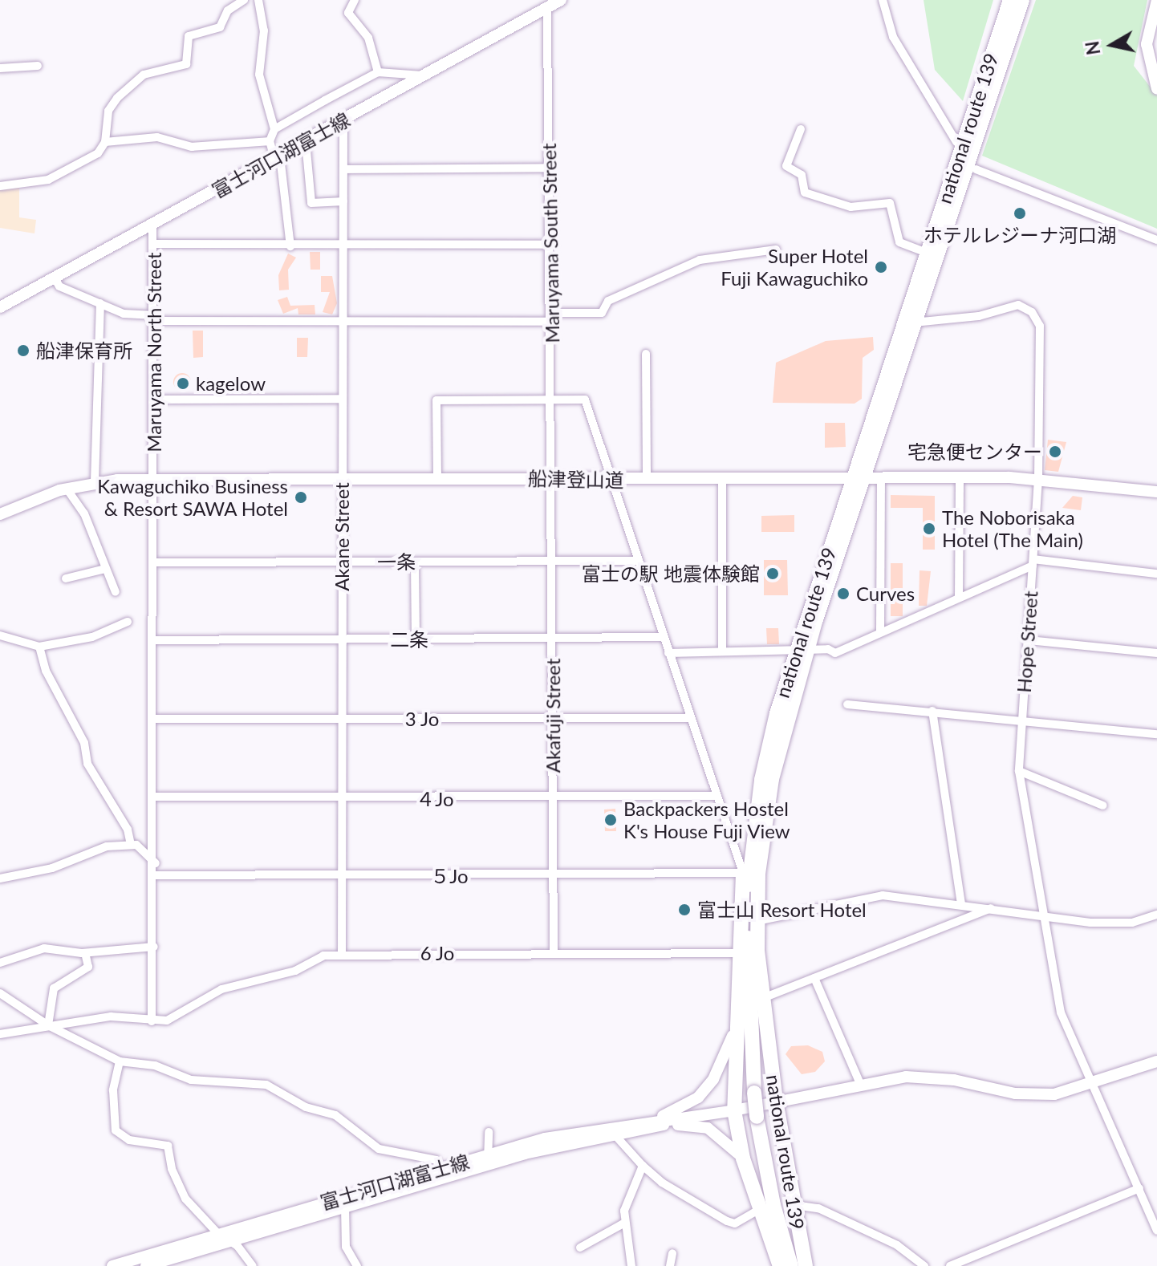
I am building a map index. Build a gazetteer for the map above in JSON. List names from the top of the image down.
{
  "streets": {
    "highway": ["national route 139"],
    "main road": ["富士河口湖富士線", "船津登山道"],
    "street": [
      "Maruyama South Street",
      "Maruyama North Street",
      "Akane Street",
      "一条",
      "二条",
      "Hope Street",
      "Akafuji Street",
      "3 Jo",
      "４Jo",
      "５Jo",
      "6 Jo"
    ]
  },
  "crossings": [
    ["national route 139", "富士河口湖富士線"],
    ["national route 139", "船津登山道"],
    ["national route 139", "Hope Street"],
    ["富士河口湖富士線", "Maruyama South Street"],
    ["富士河口湖富士線", "Maruyama North Street"],
    ["富士河口湖富士線", "Akane Street"],
    ["富士河口湖富士線", "Hope Street"],
    ["Maruyama South Street", "船津登山道"],
    ["Maruyama South Street", "Akafuji Street"],
    ["Maruyama North Street", "船津登山道"],
    ["Maruyama North Street", "一条"],
    ["Maruyama North Street", "二条"],
    ["Maruyama North Street", "3 Jo"],
    ["Maruyama North Street", "４Jo"],
    ["Maruyama North Street", "５Jo"],
    ["Maruyama North Street", "6 Jo"],
    ["船津登山道", "Akane Street"],
    ["船津登山道", "Hope Street"],
    ["船津登山道", "Akafuji Street"],
    ["Akane Street", "一条"],
    ["Akane Street", "二条"],
    ["Akane Street", "3 Jo"],
    ["Akane Street", "４Jo"],
    ["Akane Street", "５Jo"],
    ["Akane Street", "6 Jo"],
    ["一条", "Akafuji Street"],
    ["二条", "Akafuji Street"],
    ["Akafuji Street", "3 Jo"],
    ["Akafuji Street", "４Jo"],
    ["Akafuji Street", "５Jo"],
    ["Akafuji Street", "6 Jo"]
  ],
  "places": [
    "ホテルレジーナ河口湖",
    "Super Hotel Fuji Kawaguchiko",
    "船津保育所",
    "kagelow",
    "宅急便センター",
    "Kawaguchiko Business & Resort SAWA Hotel",
    "The Noborisaka Hotel (The Main)",
    "富士の駅 地震体験館",
    "Curves",
    "Backpackers Hostel K's House Fuji View",
    "富士山 Resort Hotel"
  ],
  "north": "left"
}
